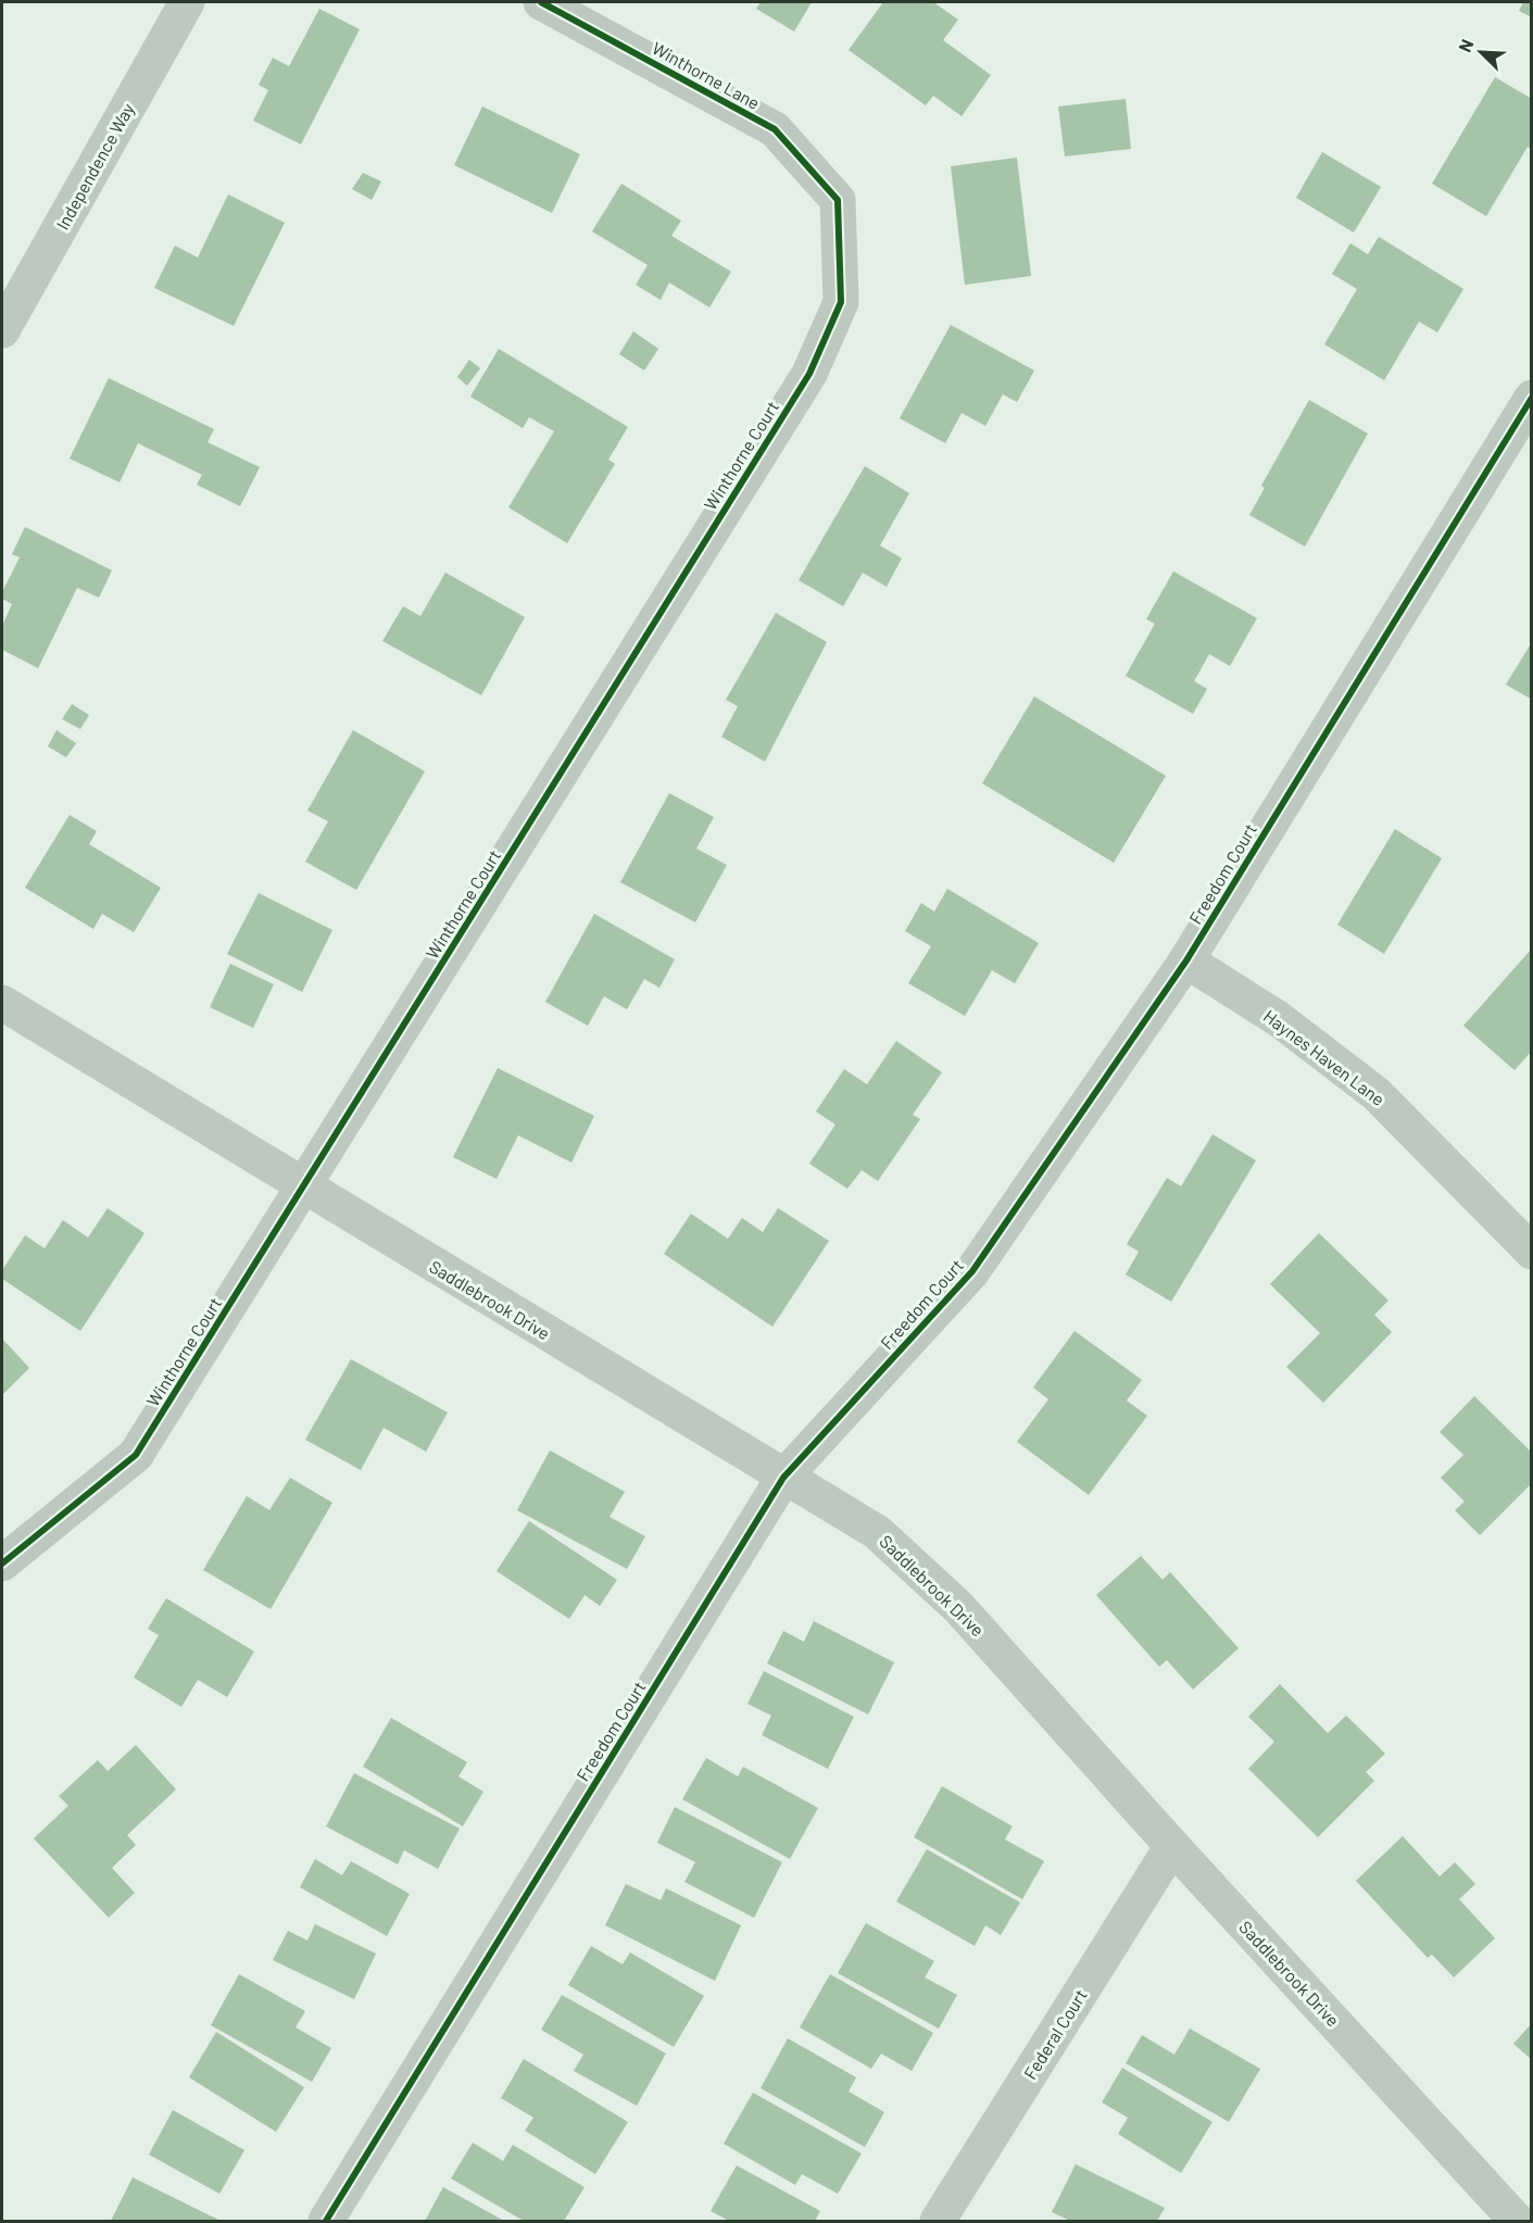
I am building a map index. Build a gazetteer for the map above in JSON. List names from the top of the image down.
{
  "streets": {
    "street": [
      "Winthorne Lane",
      "Independence Way",
      "Winthorne Court",
      "Freedom Court",
      "Haynes Haven Lane",
      "Saddlebrook Drive",
      "Federal Court"
    ]
  },
  "crossings": [
    ["Winthorne Lane", "Winthorne Court"],
    ["Winthorne Court", "Saddlebrook Drive"],
    ["Freedom Court", "Haynes Haven Lane"],
    ["Freedom Court", "Saddlebrook Drive"],
    ["Saddlebrook Drive", "Federal Court"]
  ],
  "north": "top left"
}
